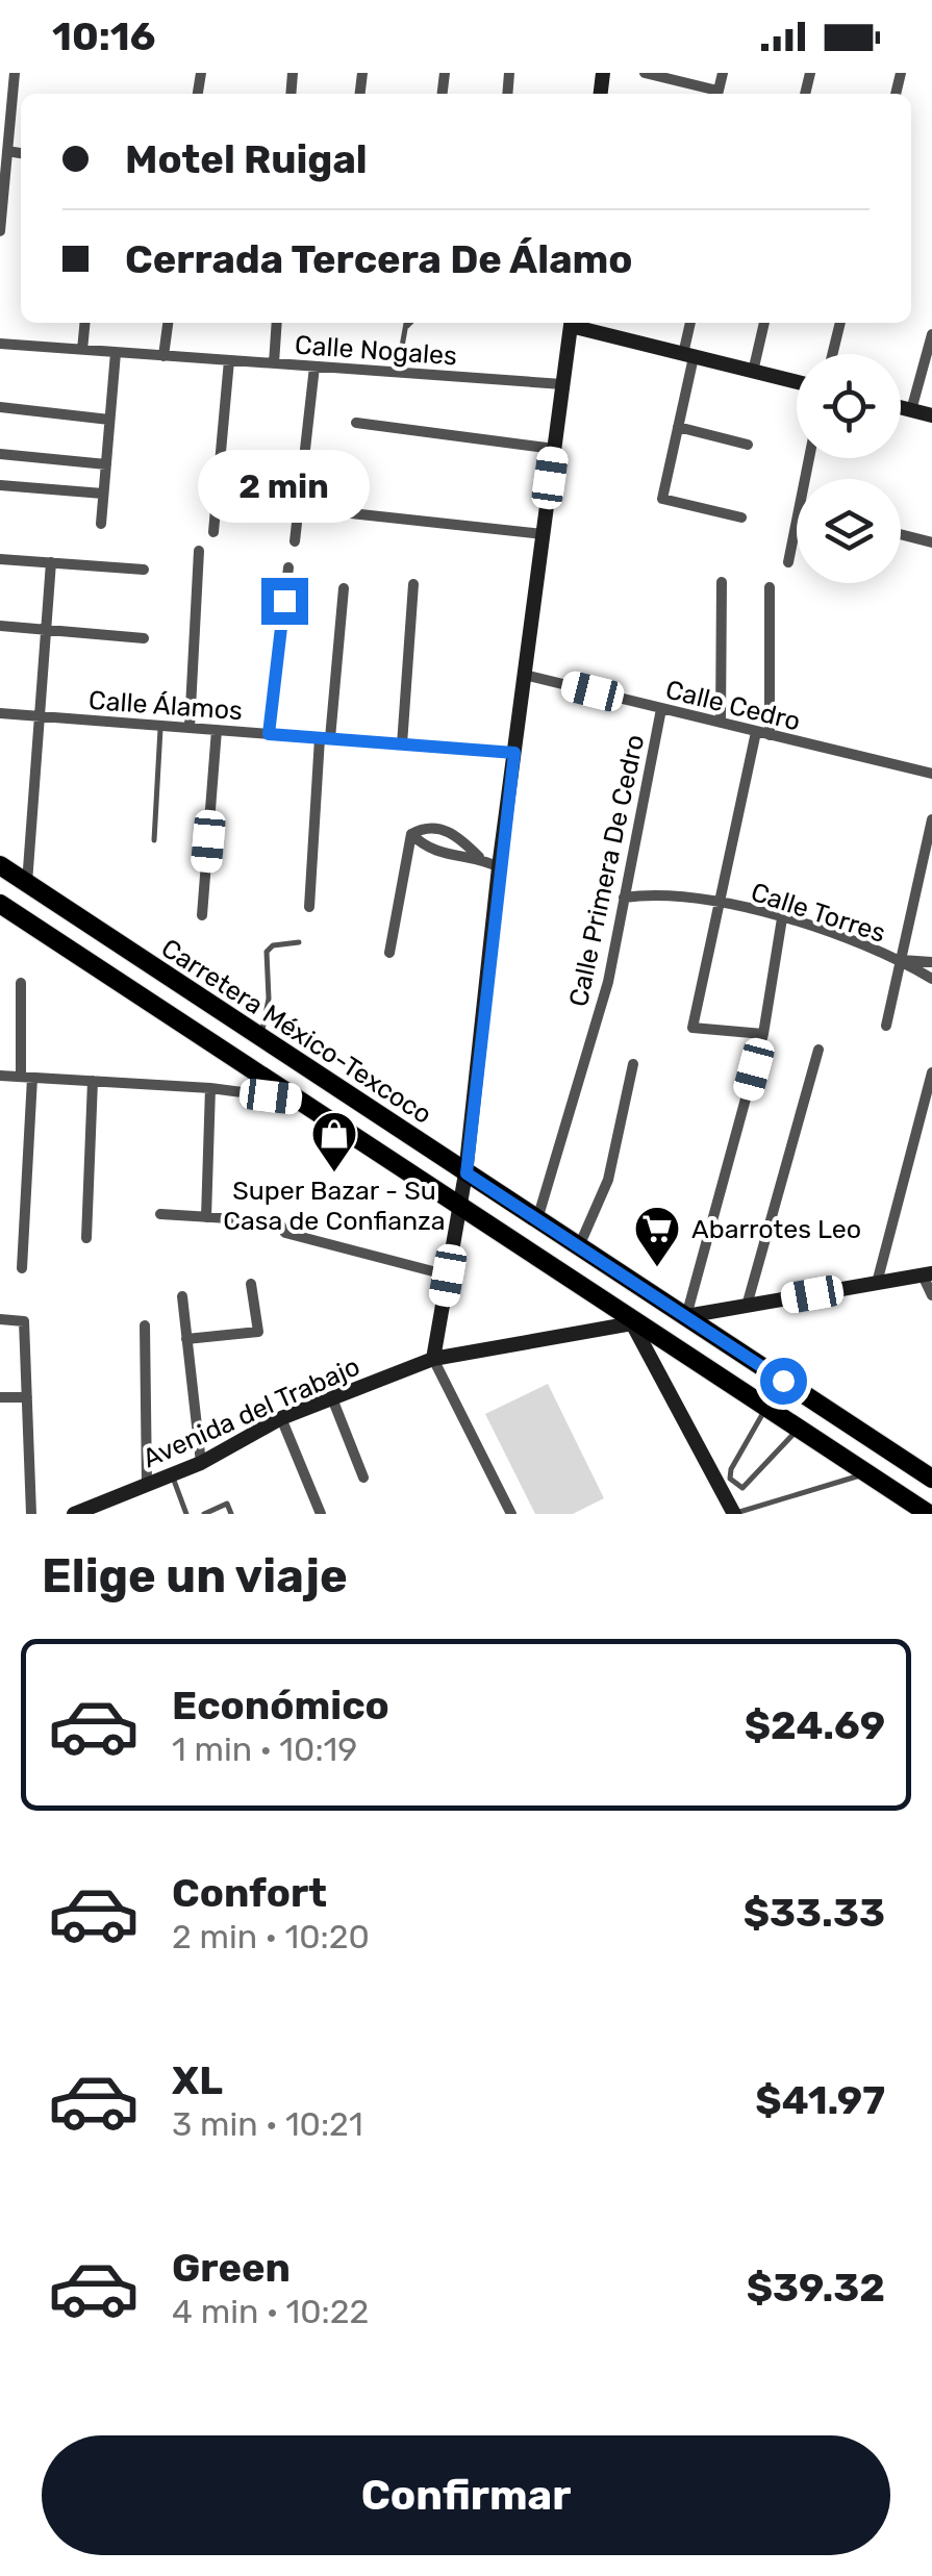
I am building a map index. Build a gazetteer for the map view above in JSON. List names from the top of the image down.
{
  "streets": {
    "highway": ["Carretera México-Texcoco"],
    "street": [
      "Calle Nogales",
      "Calle Álamos",
      "Calle Cedro",
      "Calle Primera De Cedro",
      "Calle Torres",
      "Avenida del Trabajo"
    ]
  },
  "crossings": [
    ["Calle Cedro", "Calle Primera De Cedro"],
    ["Calle Primera De Cedro", "Calle Torres"],
    ["Calle Primera De Cedro", "Carretera México-Texcoco"]
  ],
  "places": {
    "shop": ["Super Bazar - Su Casa de Confianza"],
    "supermarket": ["Abarrotes Leo"]
  },
  "page": {
    "status": "10:16",
    "banner": ["Motel Ruigal", "Cerrada Tercera De Álamo"],
    "bubble": "2 min",
    "heading": "Elige un viaje",
    "list": [
      {
        "name": "Económico",
        "note": "1 min · 10:19",
        "value": "$24.69"
      },
      {
        "name": "Confort",
        "note": "2 min · 10:20",
        "value": "$33.33"
      },
      {
        "name": "XL",
        "note": "3 min · 10:21",
        "value": "$41.97"
      },
      {
        "name": "Green",
        "note": "4 min · 10:22",
        "value": "$39.32"
      }
    ],
    "buttons": "Confirmar"
  }
}
